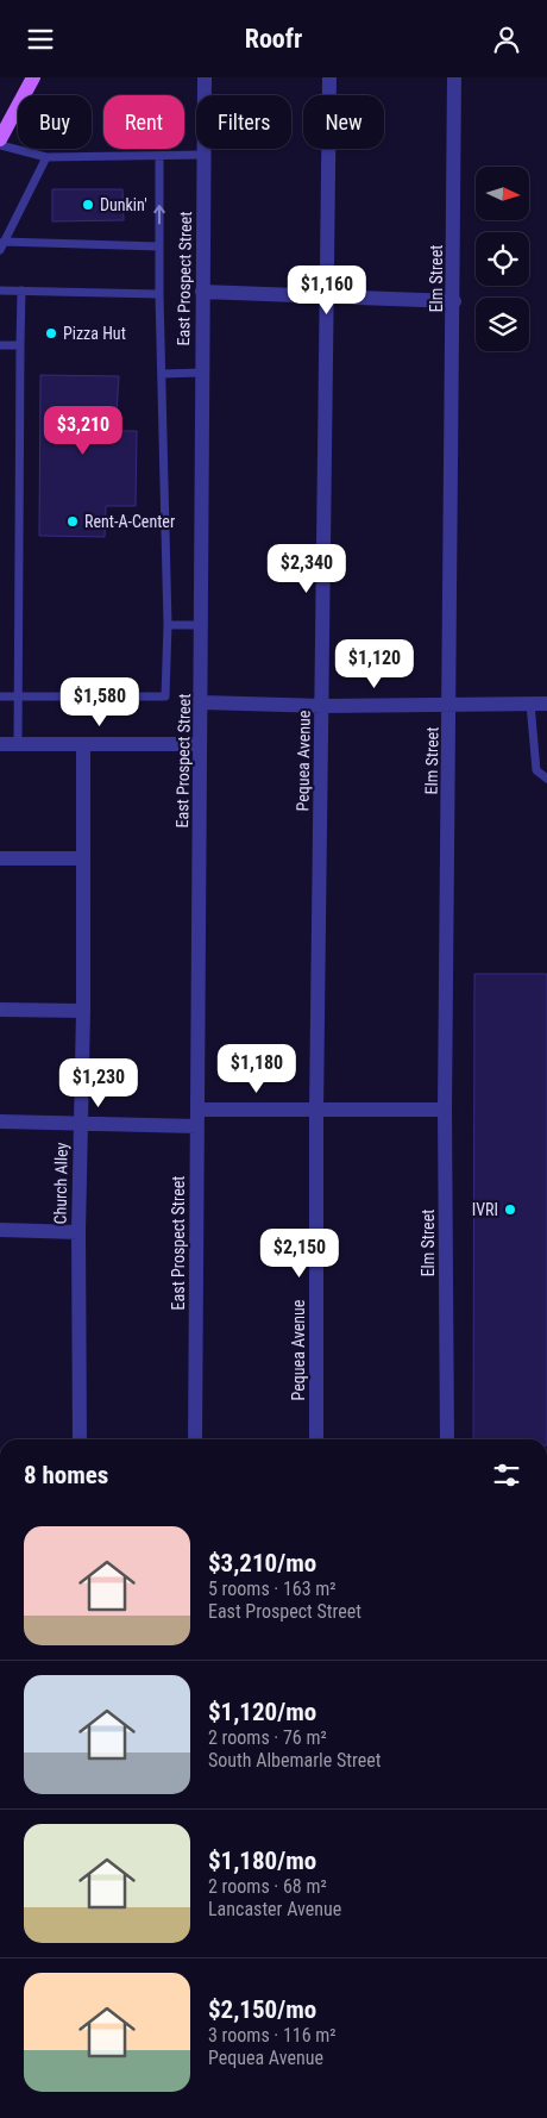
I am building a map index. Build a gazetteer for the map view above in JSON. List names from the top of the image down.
{
  "streets": {
    "street": [
      "East Prospect Street",
      "Elm Street",
      "Pequea Avenue",
      "Church Alley"
    ]
  },
  "places": [
    "Dunkin'",
    "Pizza Hut",
    "Rent-A-Center",
    "IVRI"
  ],
  "north": "right",
  "page": {
    "header": "Roofr",
    "chip": [
      "Buy",
      "Rent",
      "Filters",
      "New"
    ],
    "price": [
      "$1,160",
      "$3,210",
      "$2,340",
      "$1,120",
      "$1,580",
      "$1,180",
      "$1,230",
      "$2,150"
    ],
    "heading": "8 homes",
    "list": [
      {
        "name": "$3,210/mo",
        "note": "5 rooms · 163 m² · East Prospect Street"
      },
      {
        "name": "$1,120/mo",
        "note": "2 rooms · 76 m² · South Albemarle Street"
      },
      {
        "name": "$1,180/mo",
        "note": "2 rooms · 68 m² · Lancaster Avenue"
      },
      {
        "name": "$2,150/mo",
        "note": "3 rooms · 116 m² · Pequea Avenue"
      }
    ]
  }
}
